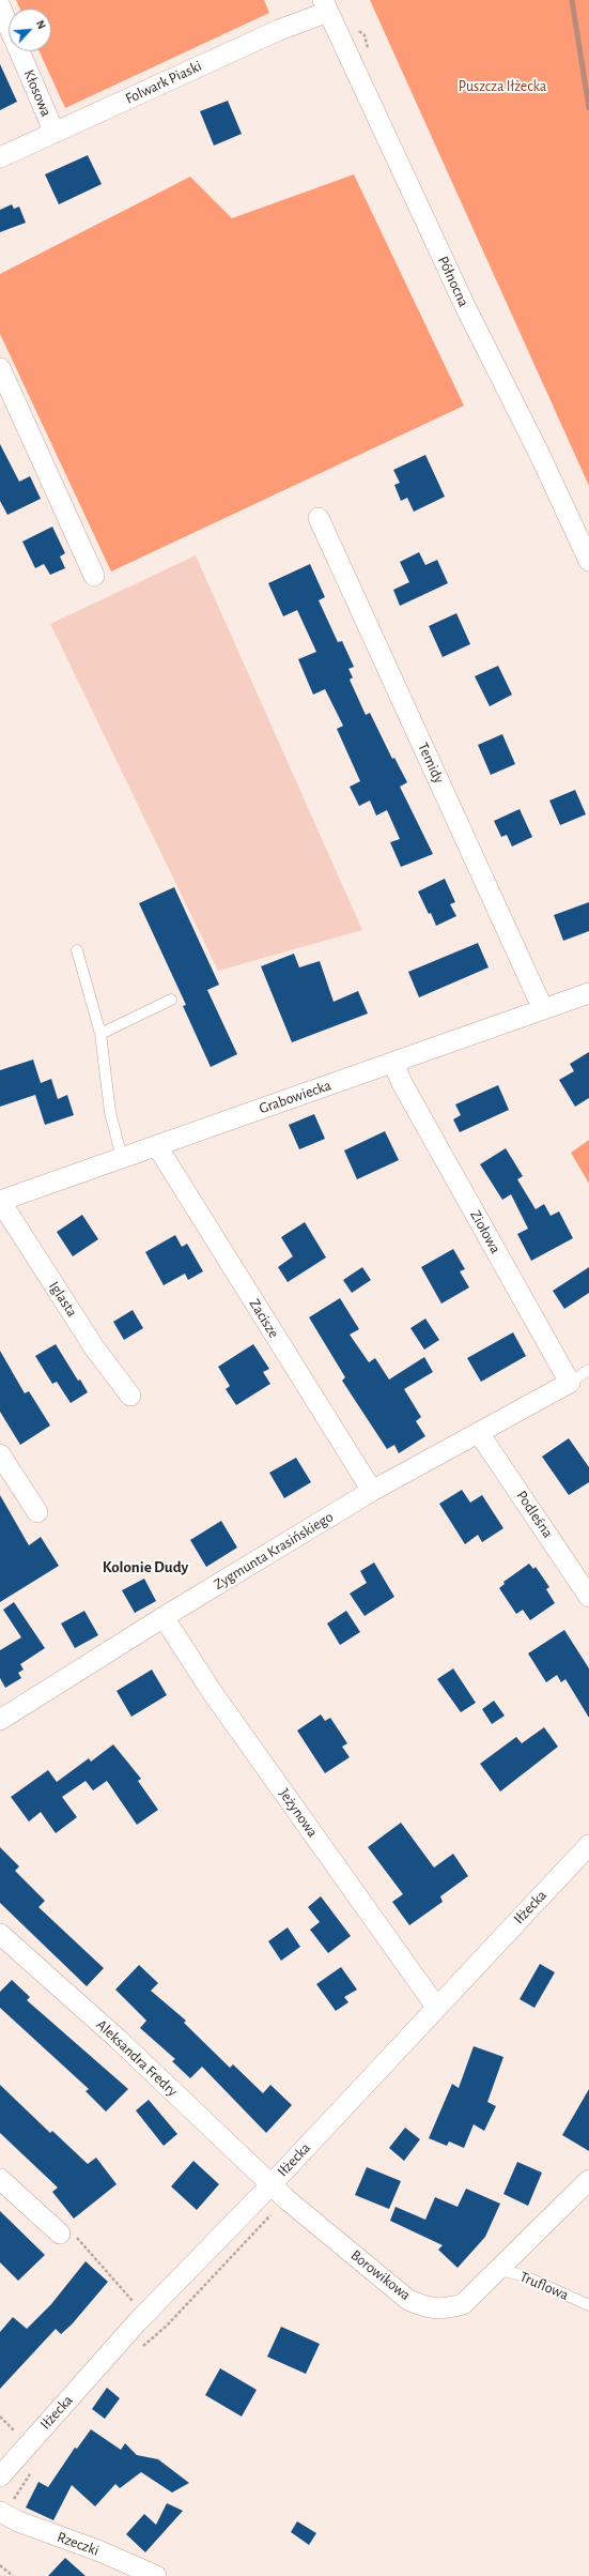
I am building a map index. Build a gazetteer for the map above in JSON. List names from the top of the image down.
{
  "streets": {
    "street": [
      "Folwark Piaski",
      "Kłosowa",
      "Północna",
      "Temidy",
      "Grabowiecka",
      "Ziołowa",
      "Iglasta",
      "Zacisze",
      "Podleśna",
      "Zygmunta Krasińskiego",
      "Jeżynowa",
      "Iłżecka",
      "Aleksandra Fredry",
      "Borowikowa",
      "Rzeczki"
    ],
    "lane": ["Truflowa"]
  },
  "crossings": [
    ["Folwark Piaski", "Kłosowa"],
    ["Folwark Piaski", "Północna"],
    ["Temidy", "Grabowiecka"],
    ["Grabowiecka", "Ziołowa"],
    ["Grabowiecka", "Iglasta"],
    ["Grabowiecka", "Zacisze"],
    ["Ziołowa", "Zygmunta Krasińskiego"],
    ["Zacisze", "Zygmunta Krasińskiego"],
    ["Podleśna", "Zygmunta Krasińskiego"],
    ["Zygmunta Krasińskiego", "Jeżynowa"],
    ["Jeżynowa", "Iłżecka"],
    ["Iłżecka", "Aleksandra Fredry"],
    ["Iłżecka", "Borowikowa"],
    ["Aleksandra Fredry", "Borowikowa"],
    ["Borowikowa", "Truflowa"]
  ],
  "districts": ["Kolonie Dudy"],
  "parks": ["Puszcza Iłżecka"],
  "north": "top right"
}
